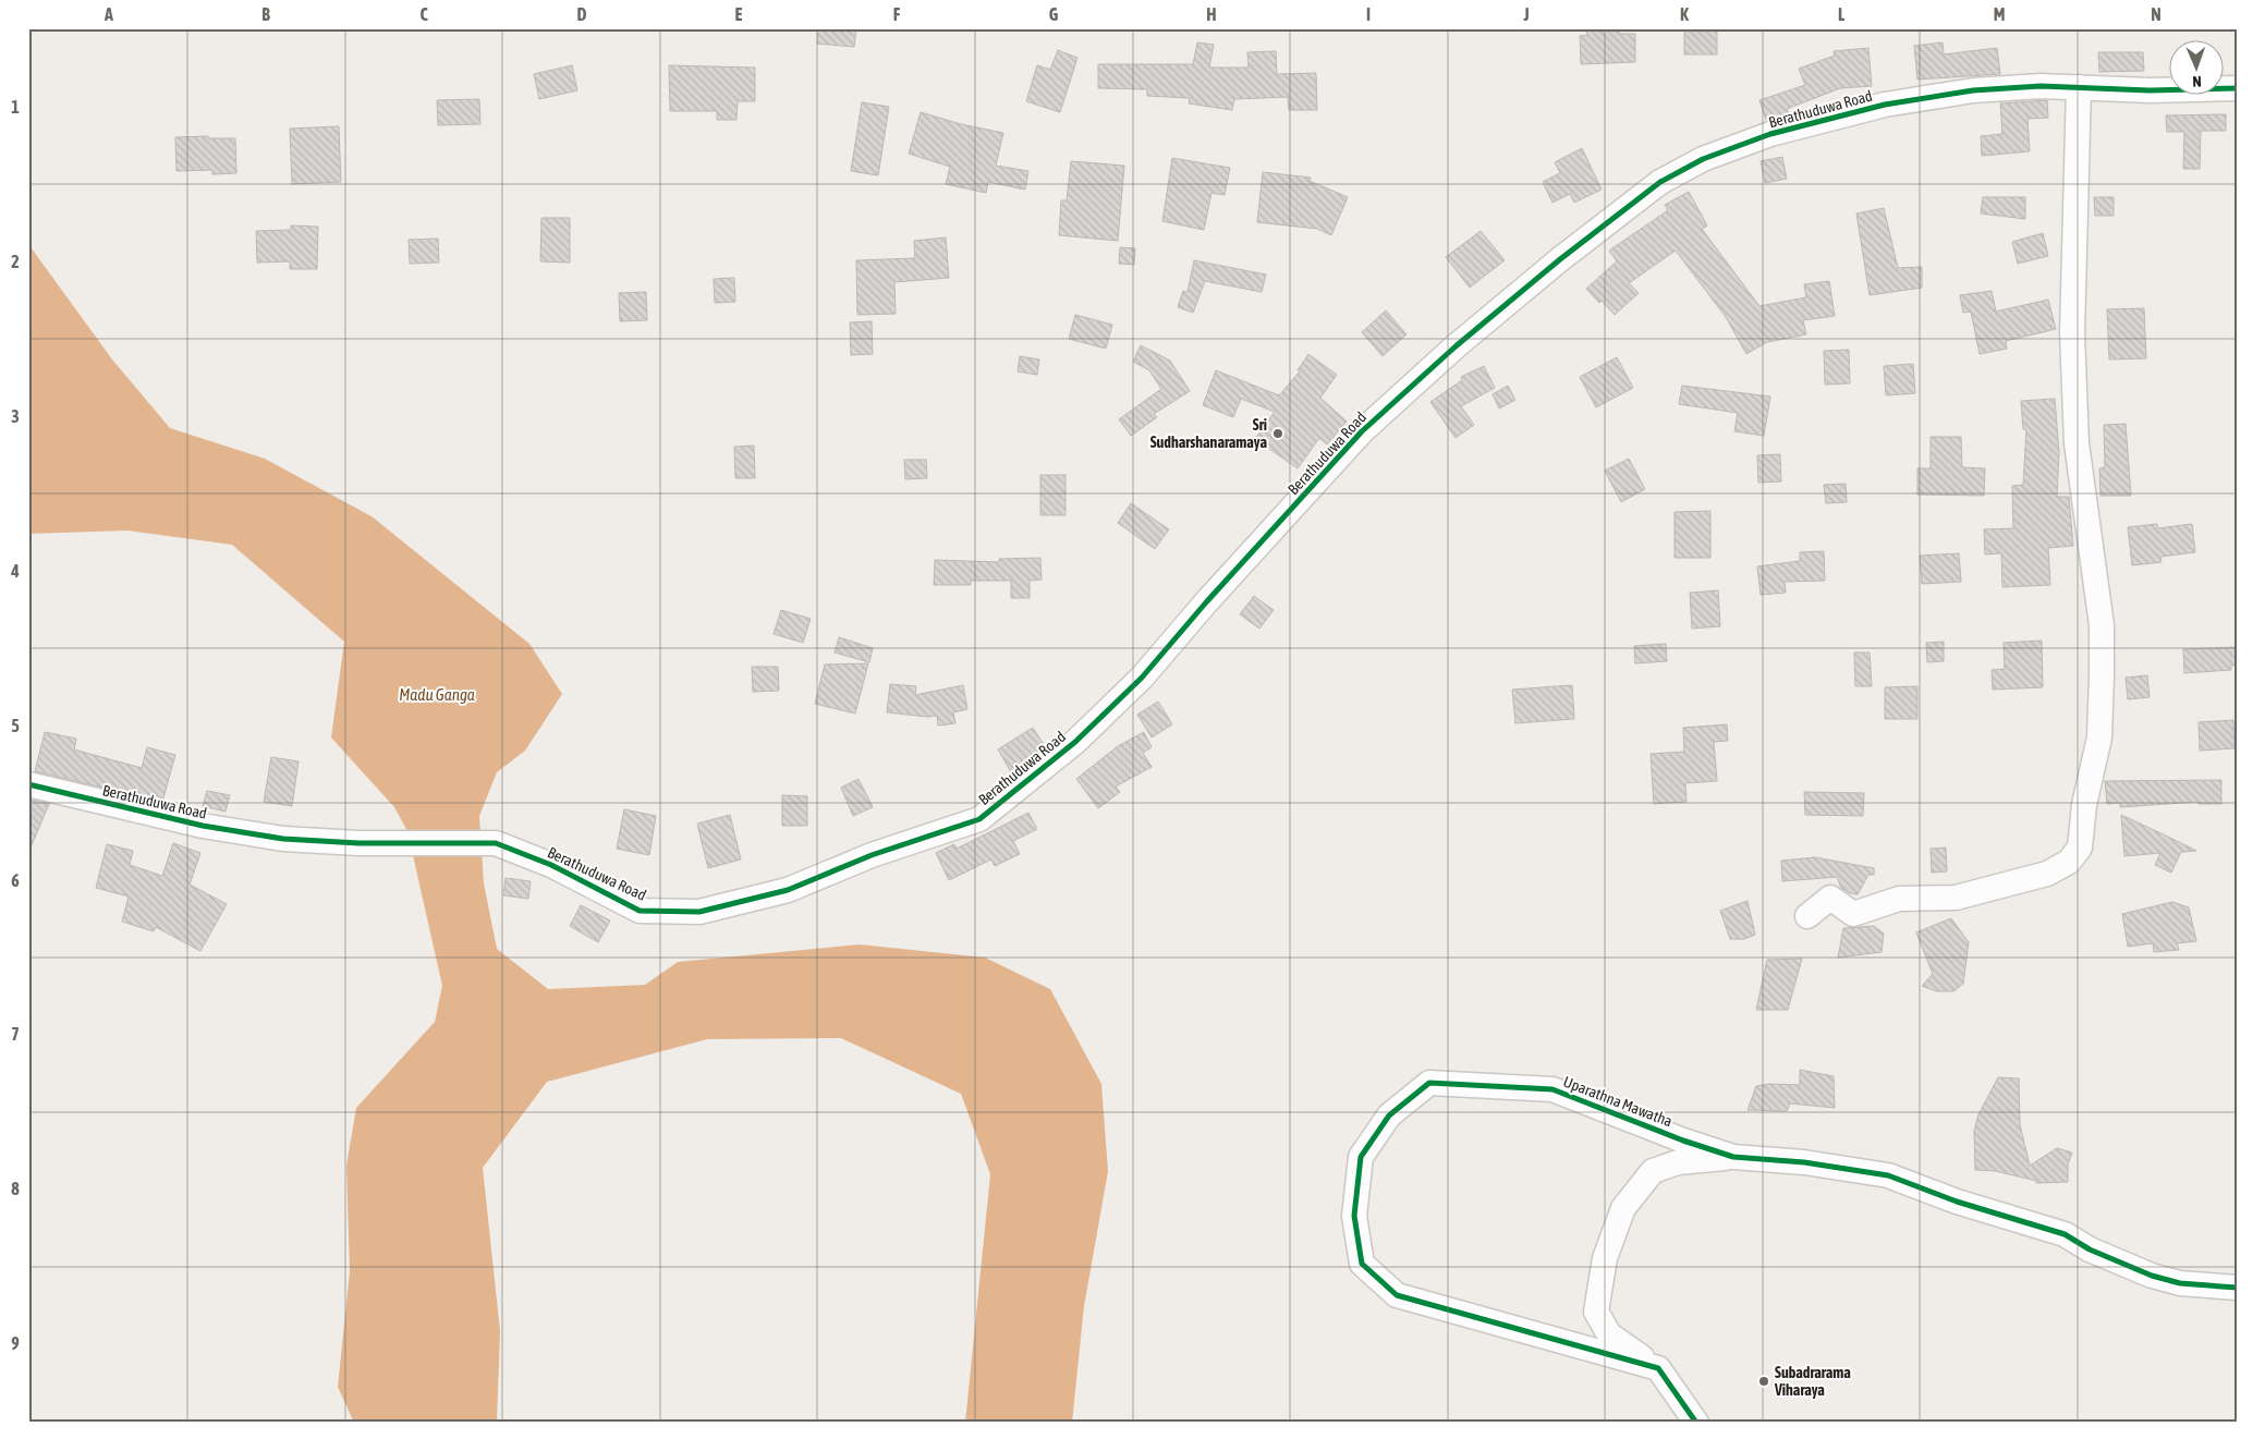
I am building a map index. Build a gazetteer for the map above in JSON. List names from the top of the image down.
{
  "streets": {
    "street": ["Berathuduwa Road", "Uparathna Mawatha"]
  },
  "water": ["Madu Ganga"],
  "places": ["Sri Sudharshanaramaya", "Subadrarama Viharaya"],
  "north": "bottom",
  "grid": {
    "columns": [
      "A",
      "B",
      "C",
      "D",
      "E",
      "F",
      "G",
      "H",
      "I",
      "J",
      "K",
      "L",
      "M",
      "N"
    ],
    "rows": [
      "1",
      "2",
      "3",
      "4",
      "5",
      "6",
      "7",
      "8",
      "9"
    ]
  }
}
